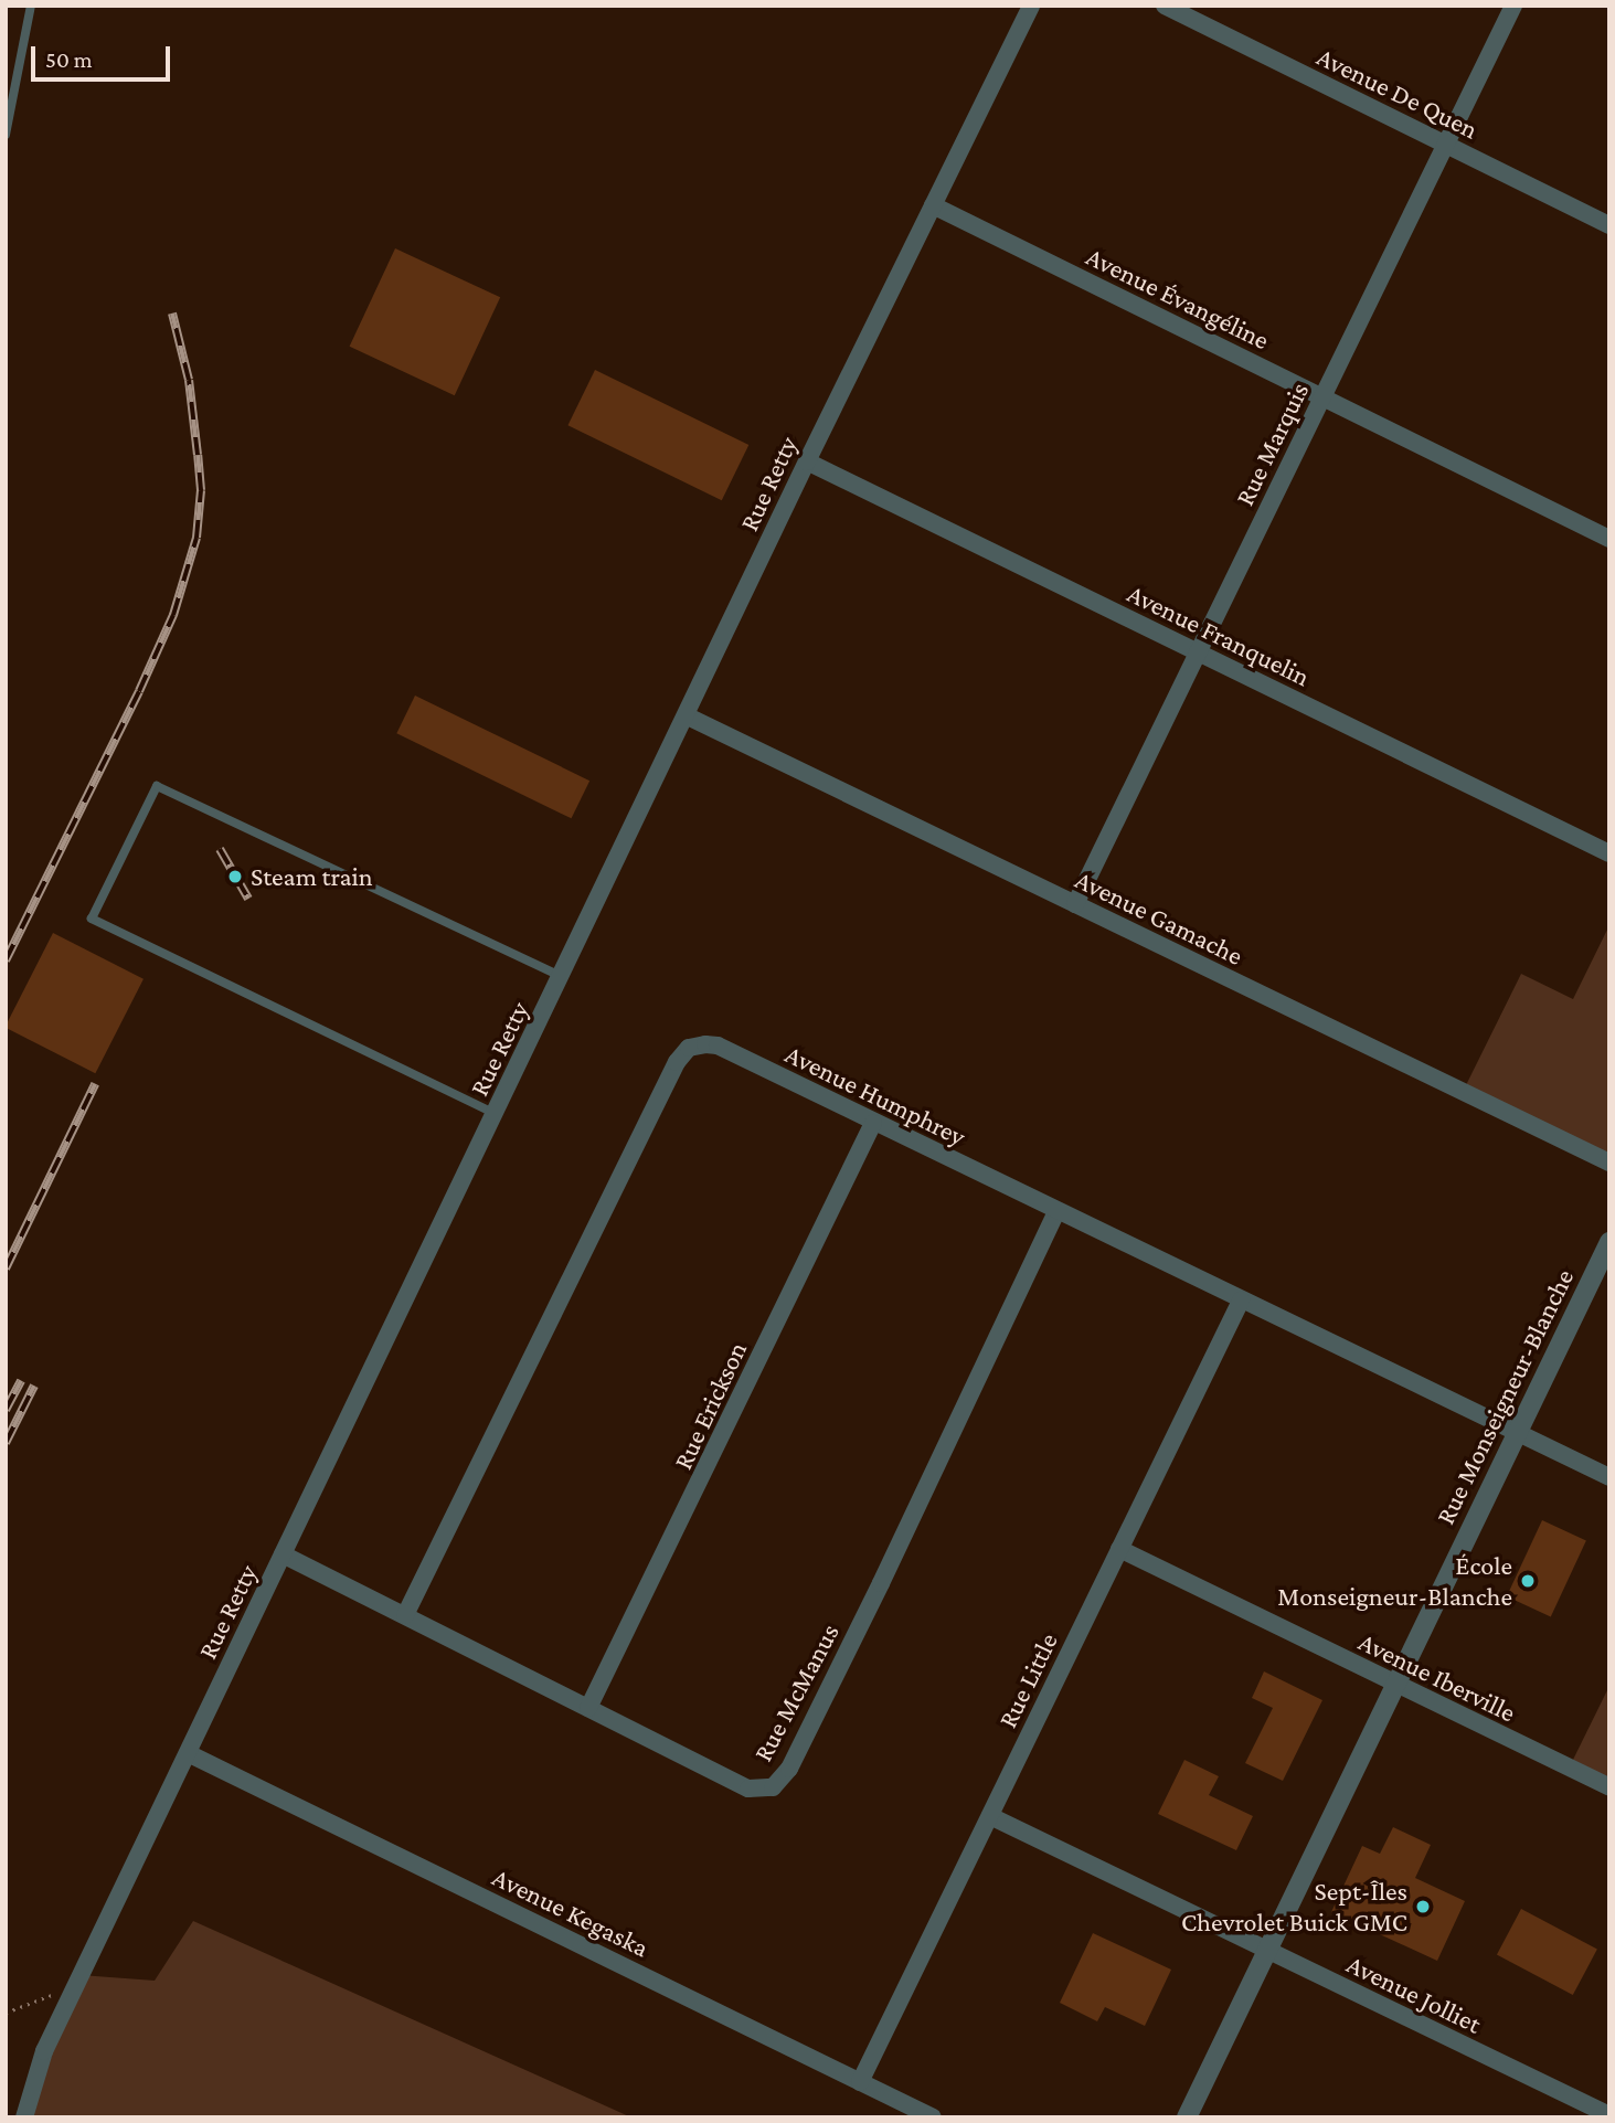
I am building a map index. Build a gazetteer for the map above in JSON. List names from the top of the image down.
{
  "streets": {
    "street": [
      "Avenue De Quen",
      "Avenue Évangéline",
      "Rue Marquis",
      "Rue Retty",
      "Avenue Franquelin",
      "Avenue Gamache",
      "Avenue Humphrey",
      "Rue Monseigneur-Blanche",
      "Rue Erickson",
      "Avenue Iberville",
      "Rue Little",
      "Rue McManus",
      "Avenue Kegaska",
      "Avenue Jolliet"
    ]
  },
  "crossings": [
    ["Avenue De Quen", "Rue Marquis"],
    ["Avenue Évangéline", "Rue Marquis"],
    ["Avenue Évangéline", "Rue Retty"],
    ["Rue Marquis", "Avenue Franquelin"],
    ["Rue Marquis", "Avenue Gamache"],
    ["Rue Retty", "Avenue Franquelin"],
    ["Rue Retty", "Avenue Gamache"],
    ["Rue Retty", "Rue McManus"],
    ["Rue Retty", "Avenue Kegaska"],
    ["Avenue Humphrey", "Rue Monseigneur-Blanche"],
    ["Avenue Humphrey", "Rue Erickson"],
    ["Avenue Humphrey", "Rue Little"],
    ["Avenue Humphrey", "Rue McManus"],
    ["Rue Monseigneur-Blanche", "Avenue Iberville"],
    ["Rue Monseigneur-Blanche", "Avenue Jolliet"],
    ["Rue Erickson", "Rue McManus"],
    ["Avenue Iberville", "Rue Little"],
    ["Rue Little", "Avenue Kegaska"],
    ["Rue Little", "Avenue Jolliet"]
  ],
  "places": ["Steam train", "École Monseigneur-Blanche", "Sept-Îles Chevrolet Buick GMC"],
  "scale_bar": "50 m"
}
